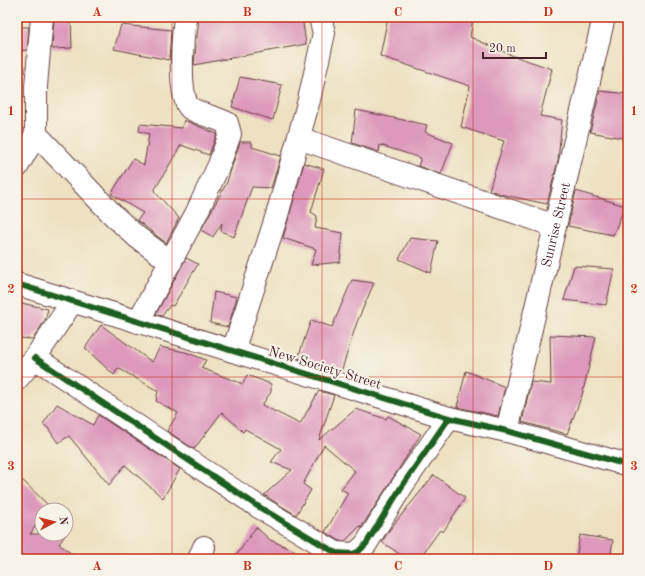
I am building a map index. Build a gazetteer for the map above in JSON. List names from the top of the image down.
{
  "streets": {
    "street": ["Sunrise Street", "New Society Street"]
  },
  "crossings": [
    ["Sunrise Street", "New Society Street"]
  ],
  "scale_bar": "20 m",
  "north": "right",
  "grid": {
    "columns": [
      "A",
      "B",
      "C",
      "D"
    ],
    "rows": ["1", "2", "3"]
  }
}
